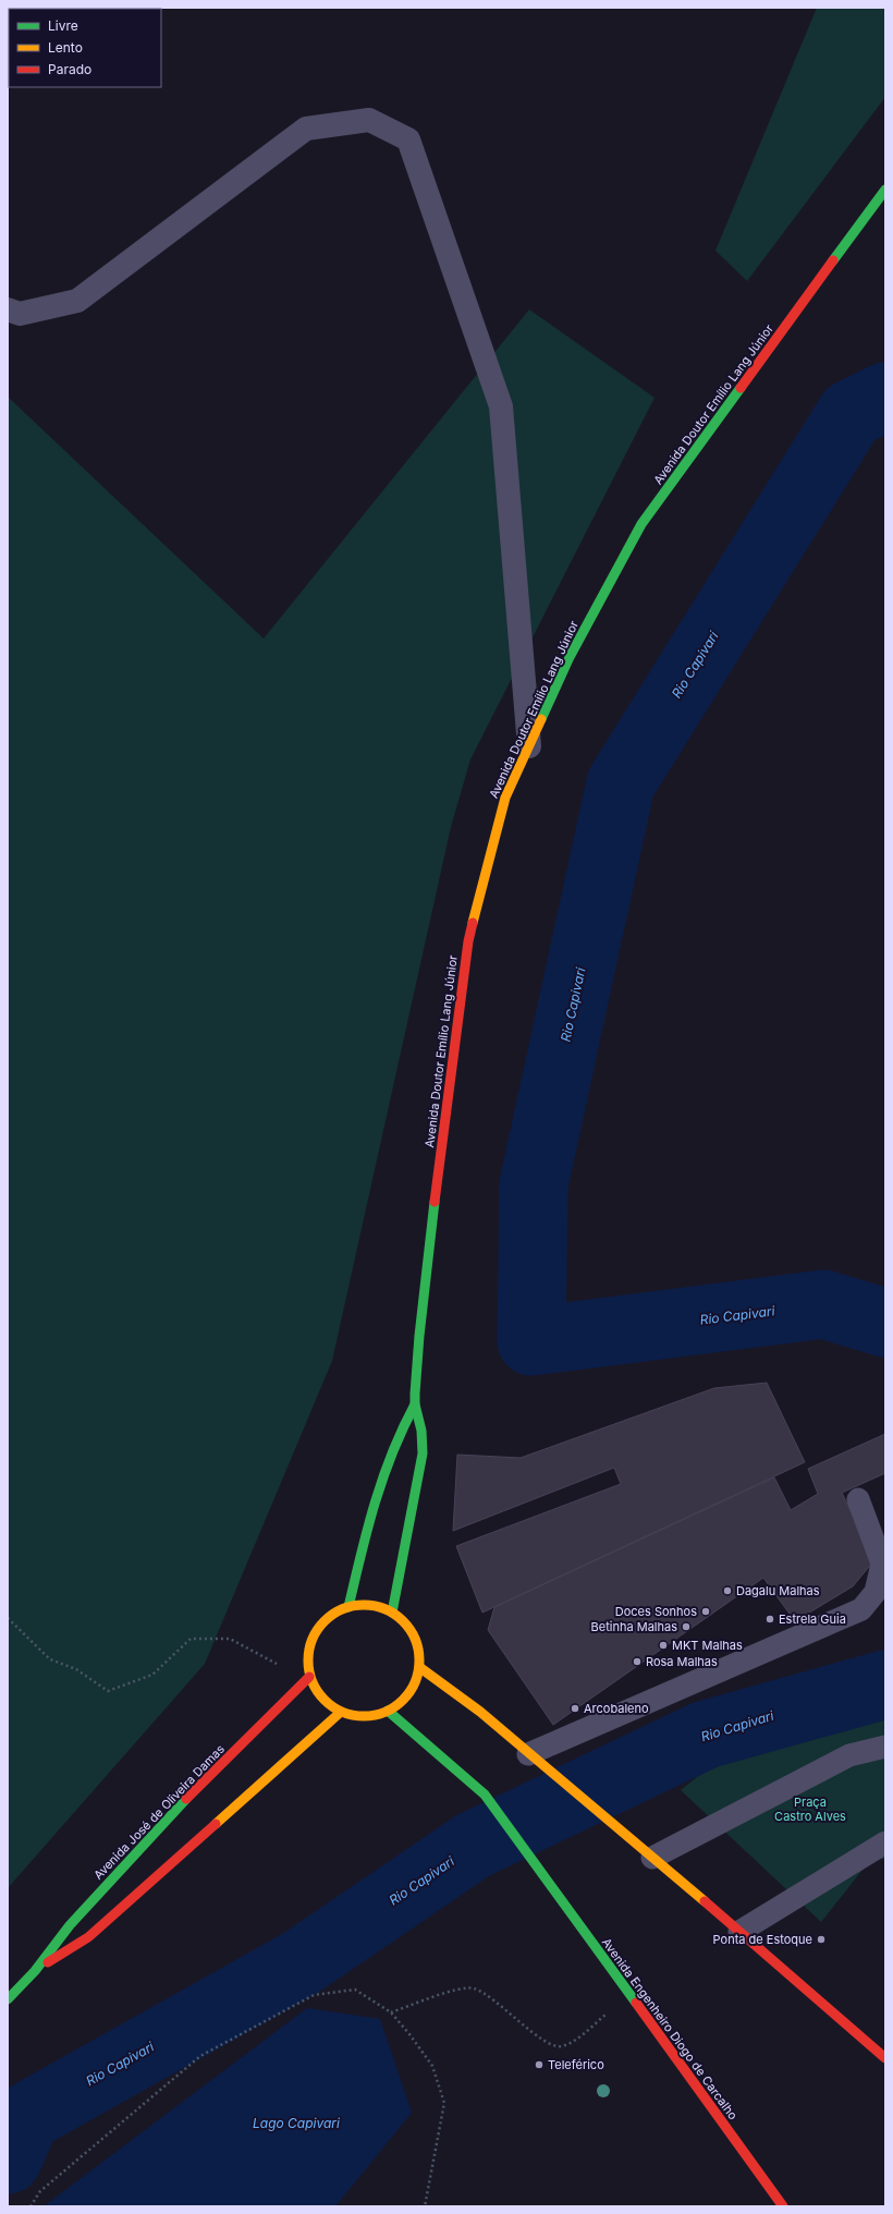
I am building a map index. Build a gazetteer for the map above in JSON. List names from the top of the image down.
{
  "streets": {
    "street": ["Avenida Doutor Emílio Lang Júnior", "Avenida José de Oliveira Damas", "Avenida Engenheiro Diogo de Carcalho"]
  },
  "crossings": [
    ["Avenida Doutor Emílio Lang Júnior", "Avenida José de Oliveira Damas"],
    ["Avenida Doutor Emílio Lang Júnior", "Avenida Engenheiro Diogo de Carcalho"],
    ["Avenida José de Oliveira Damas", "Avenida Engenheiro Diogo de Carcalho"]
  ],
  "water": ["Rio Capivari", "Lago Capivari"],
  "parks": ["Praça Castro Alves"],
  "places": [
    "Dagalu Malhas",
    "Doces Sonhos",
    "Estrela Guia",
    "Betinha Malhas",
    "MKT Malhas",
    "Rosa Malhas",
    "Arcobaleno",
    "Ponta de Estoque",
    "Teleférico"
  ],
  "legend": ["Livre", "Lento", "Parado"]
}
